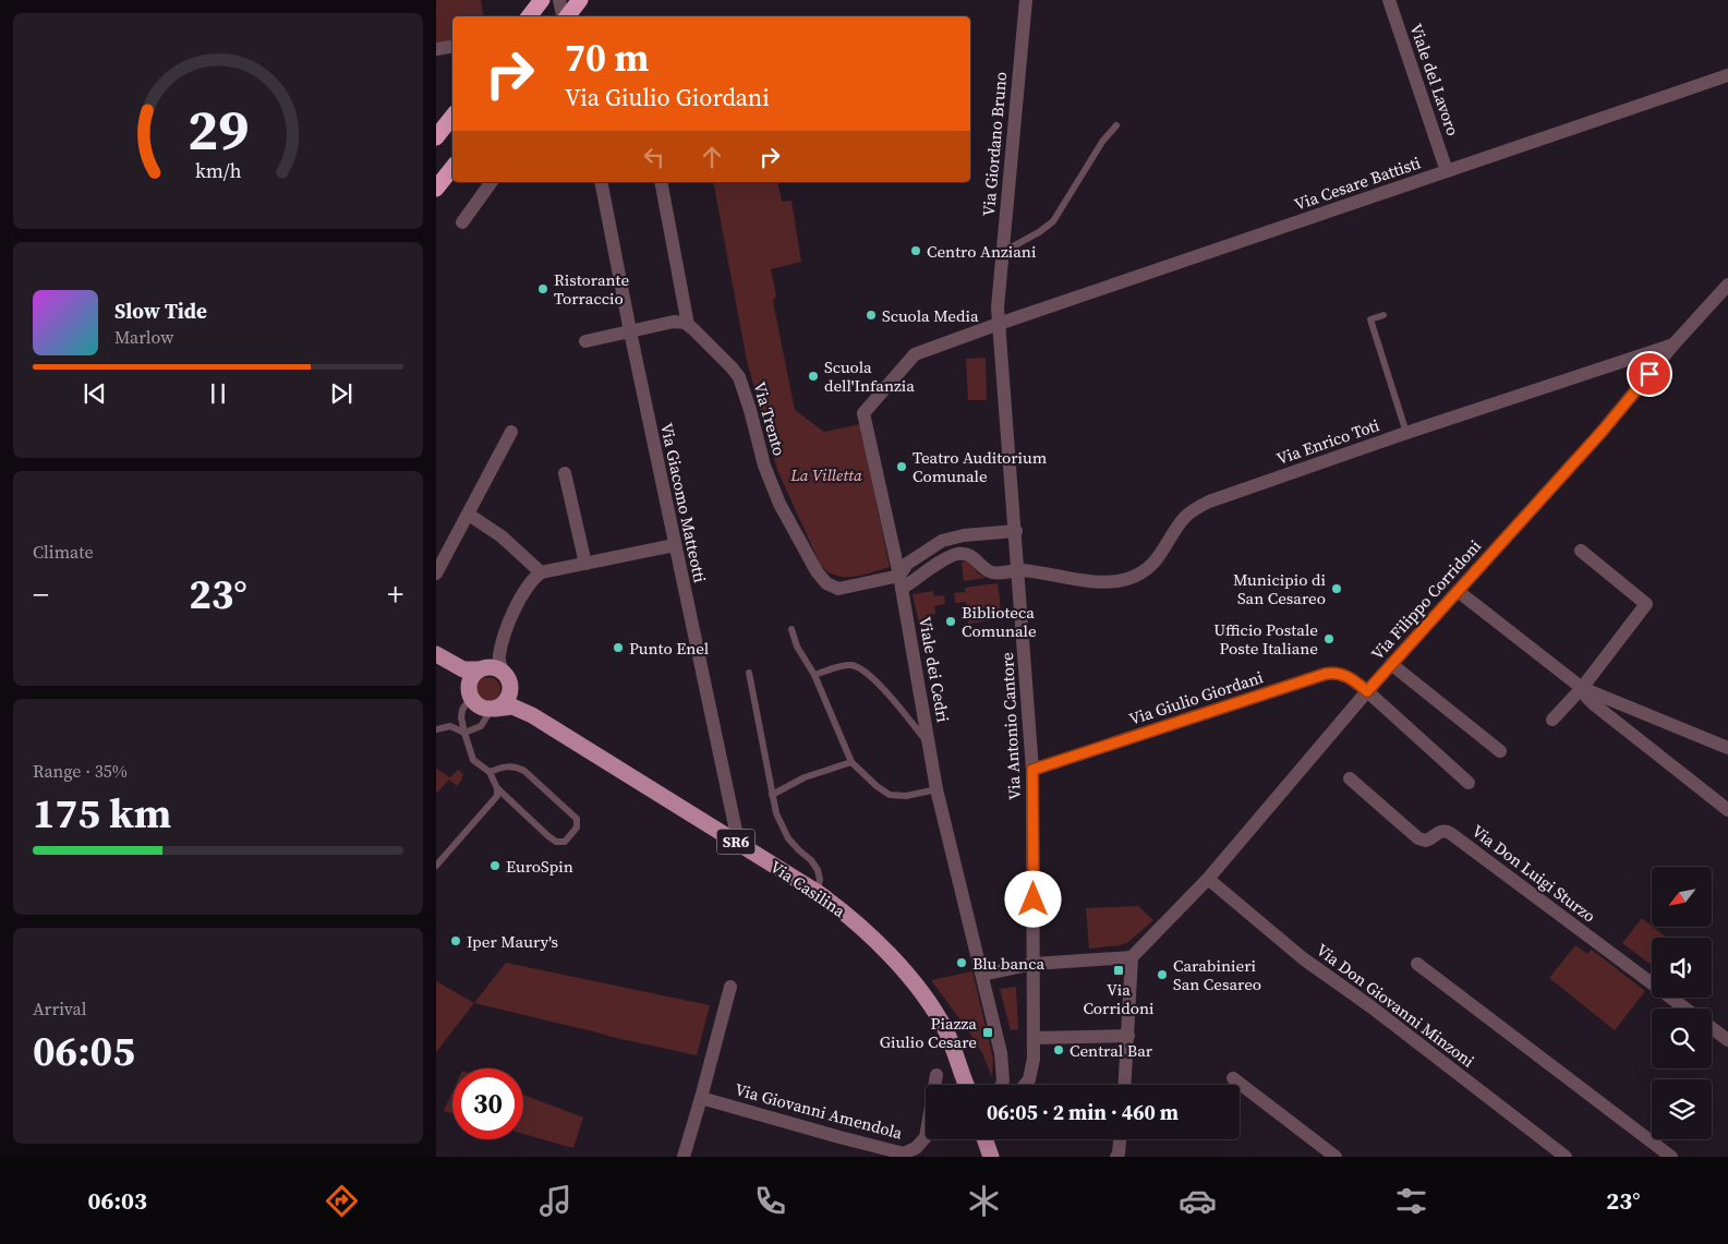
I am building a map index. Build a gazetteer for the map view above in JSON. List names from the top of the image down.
{
  "streets": {
    "main road": ["SR6", "Via Casilina"],
    "street": [
      "Viale del Lavoro",
      "Via Giordano Bruno",
      "Via Cesare Battisti",
      "Via Trento",
      "Via Enrico Toti",
      "Via Giacomo Matteotti",
      "Via Filippo Corridoni",
      "Viale dei Cedri",
      "Via Giulio Giordani",
      "Via Antonio Cantore",
      "Via Don Luigi Sturzo",
      "Via Don Giovanni Minzoni",
      "Via Giovanni Amendola"
    ]
  },
  "crossings": [
    ["Viale del Lavoro", "Via Cesare Battisti"],
    ["Via Giordano Bruno", "Via Cesare Battisti"],
    ["Via Giordano Bruno", "Viale dei Cedri"],
    ["Via Giordano Bruno", "Via Antonio Cantore"],
    ["Via Cesare Battisti", "Viale dei Cedri"],
    ["Via Cesare Battisti", "Via Antonio Cantore"],
    ["Via Trento", "Via Enrico Toti"],
    ["Via Trento", "Viale dei Cedri"],
    ["Via Enrico Toti", "Via Filippo Corridoni"],
    ["Via Enrico Toti", "Viale dei Cedri"],
    ["Via Enrico Toti", "Via Antonio Cantore"],
    ["Via Filippo Corridoni", "Via Giulio Giordani"],
    ["Via Filippo Corridoni", "Via Don Giovanni Minzoni"],
    ["Viale dei Cedri", "Via Antonio Cantore"],
    ["Via Giulio Giordani", "Via Antonio Cantore"],
    ["SR6", "Via Casilina"]
  ],
  "parks": ["La Villetta"],
  "places": {
    "other": [
      "Centro Anziani",
      "Ristorante Torraccio",
      "Scuola Media",
      "Scuola dell'Infanzia",
      "Teatro Auditorium Comunale",
      "Municipio di San Cesareo",
      "Biblioteca Comunale",
      "Ufficio Postale Poste Italiane",
      "Punto Enel",
      "EuroSpin",
      "Iper Maury's",
      "Blu banca",
      "Carabinieri San Cesareo",
      "Central Bar"
    ],
    "transit": ["Via Corridoni", "Piazza Giulio Cesare"]
  },
  "north": "bottom left",
  "page": {
    "turn": ["70 m", "Via Giulio Giordani"],
    "song": ["Slow Tide", "Marlow"],
    "tile": [
      "Climate",
      ["Range · 35%", "175 km"],
      ["Arrival", "06:05"]
    ],
    "heat": ["−", "23°", "+"],
    "limit": "30",
    "trip": "06:05 · 2 min · 460 m",
    "tabs": ["06:03", "23°"],
    "gauge": ["29", "km/h"]
  }
}
